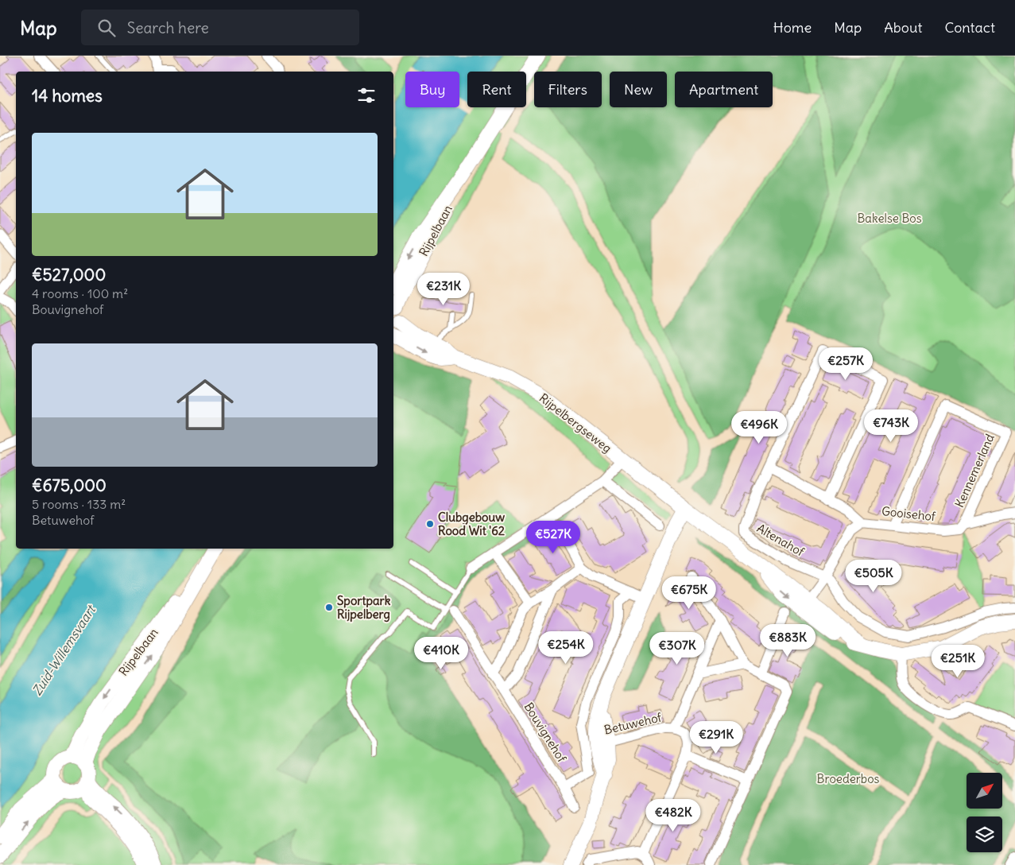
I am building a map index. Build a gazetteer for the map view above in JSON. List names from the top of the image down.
{
  "streets": {
    "main road": ["Rijpelbaan", "Rijpelbergseweg"],
    "street": [
      "Kennemerland",
      "Gooisehof",
      "Altenahof",
      "Betuwehof",
      "Bouvignehof"
    ]
  },
  "crossings": [
    ["Kennemerland", "Gooisehof"]
  ],
  "water": ["Zuid-Willemsvaart"],
  "parks": ["Bakelse Bos", "Broederbos"],
  "places": ["Clubgebouw Rood Wit '62", "Sportpark Rijpelberg"],
  "north": "top right",
  "page": {
    "header": "Map",
    "search": "Search here",
    "nav": [
      "Home",
      "Map",
      "About",
      "Contact"
    ],
    "chip": [
      "Buy",
      "Rent",
      "Filters",
      "New",
      "Apartment"
    ],
    "heading": "14 homes",
    "list": [
      {
        "name": "€527,000",
        "note": "4 rooms · 100 m² · Bouvignehof"
      },
      {
        "name": "€675,000",
        "note": "5 rooms · 133 m² · Betuwehof"
      }
    ],
    "price": [
      "€231K",
      "€257K",
      "€743K",
      "€496K",
      "€527K",
      "€505K",
      "€675K",
      "€883K",
      "€254K",
      "€307K",
      "€410K",
      "€251K",
      "€291K",
      "€482K"
    ]
  }
}
